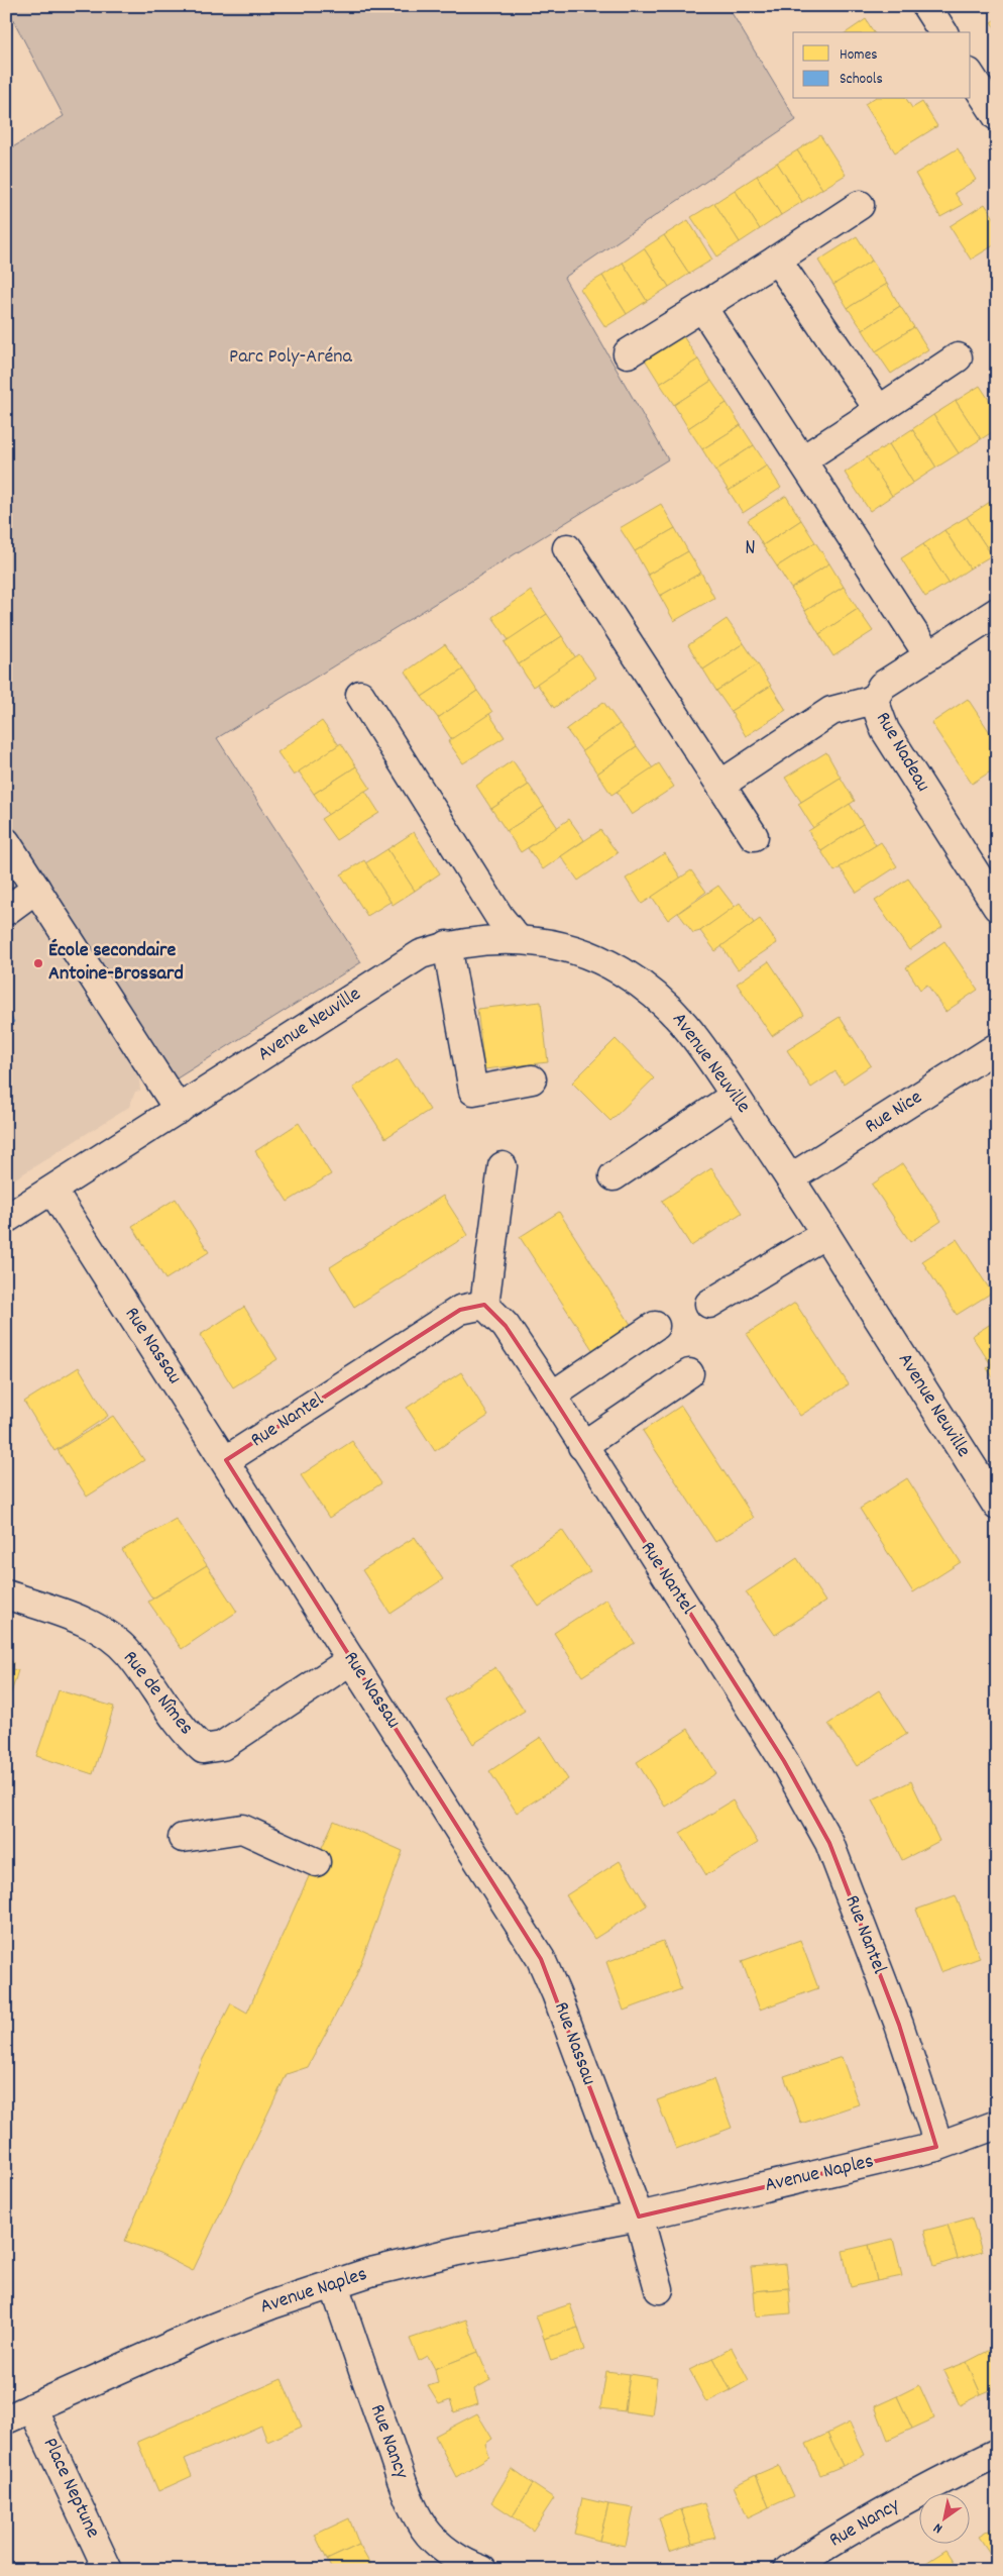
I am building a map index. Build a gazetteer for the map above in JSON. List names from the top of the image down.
{
  "streets": {
    "street": [
      "Rue Nadeau",
      "Avenue Neuville",
      "Rue Nice",
      "Rue Nassau",
      "Rue Nantel",
      "Rue de Nîmes",
      "Avenue Naples",
      "Rue Nancy",
      "Place Neptune"
    ]
  },
  "crossings": [
    ["Avenue Neuville", "Rue Nice"],
    ["Avenue Neuville", "Rue Nassau"],
    ["Rue Nassau", "Rue Nantel"],
    ["Rue Nassau", "Rue de Nîmes"],
    ["Rue Nassau", "Avenue Naples"],
    ["Rue Nantel", "Avenue Naples"],
    ["Avenue Naples", "Rue Nancy"],
    ["Avenue Naples", "Place Neptune"]
  ],
  "districts": ["N"],
  "parks": ["Parc Poly-Aréna"],
  "places": ["École secondaire Antoine-Brossard"],
  "legend": ["Homes", "Schools"],
  "north": "bottom left"
}
